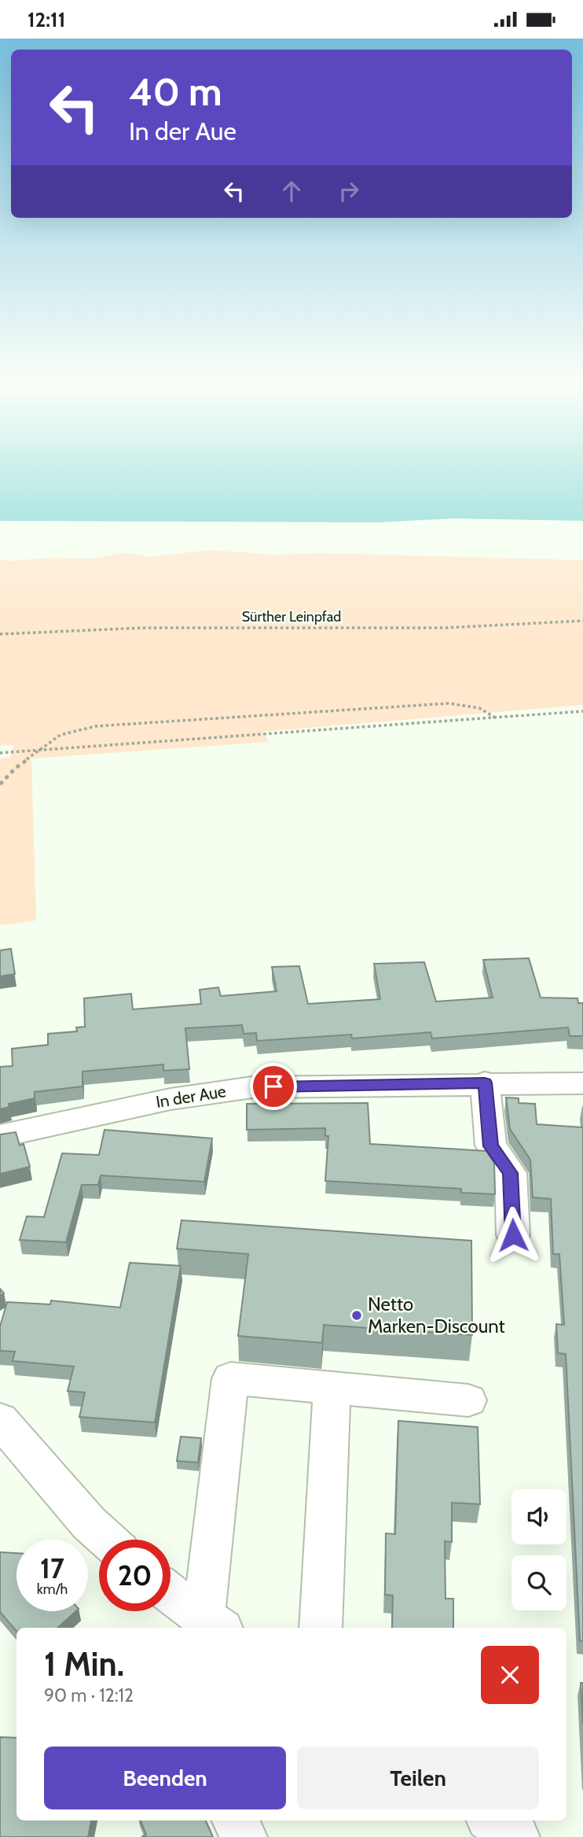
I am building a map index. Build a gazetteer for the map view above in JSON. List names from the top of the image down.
{
  "streets": {
    "street": ["In der Aue"],
    "path": ["Sürther Leinpfad"]
  },
  "places": ["Netto Marken-Discount"],
  "page": {
    "status": "12:11",
    "turn": ["40 m", "In der Aue"],
    "speed": "17 km/h",
    "limit": "20",
    "heading": ["1 Min.", "90 m · 12:12"],
    "buttons": ["Beenden", "Teilen"]
  }
}
